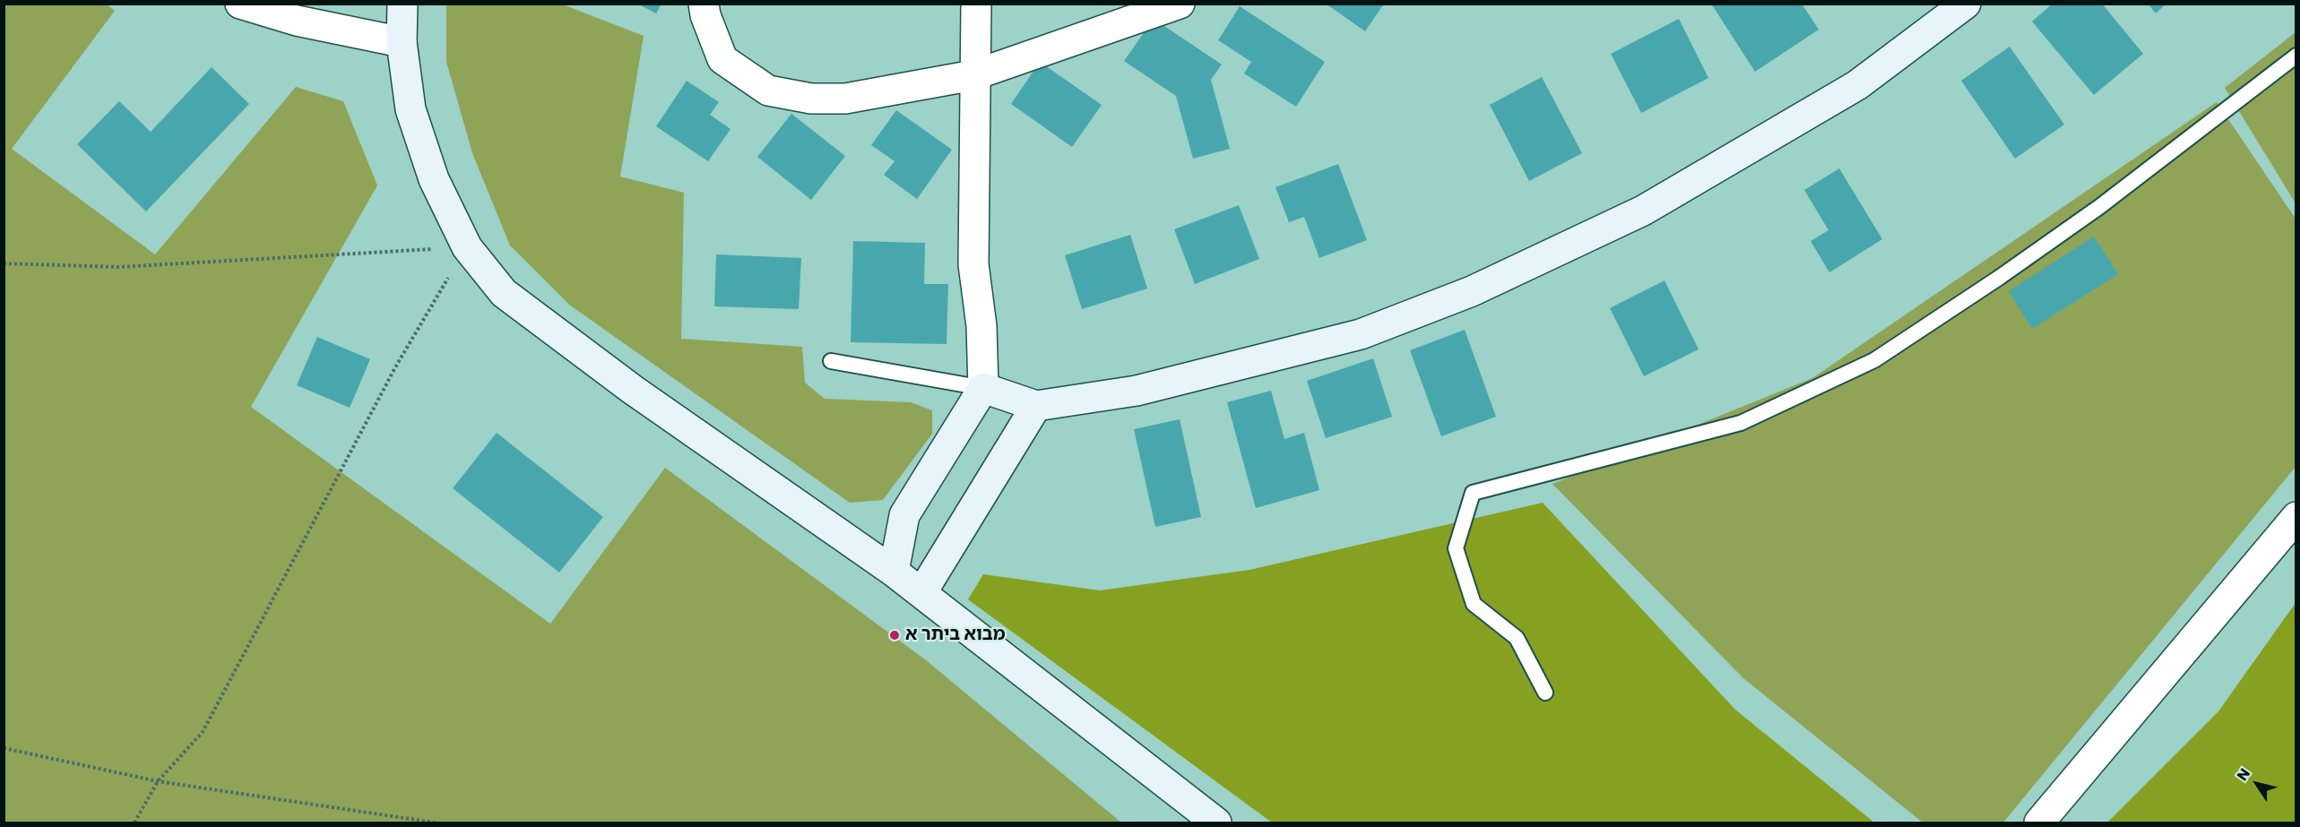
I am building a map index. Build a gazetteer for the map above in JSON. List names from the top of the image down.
{
  "places": ["מבוא ביתר א"],
  "north": "top left"
}
